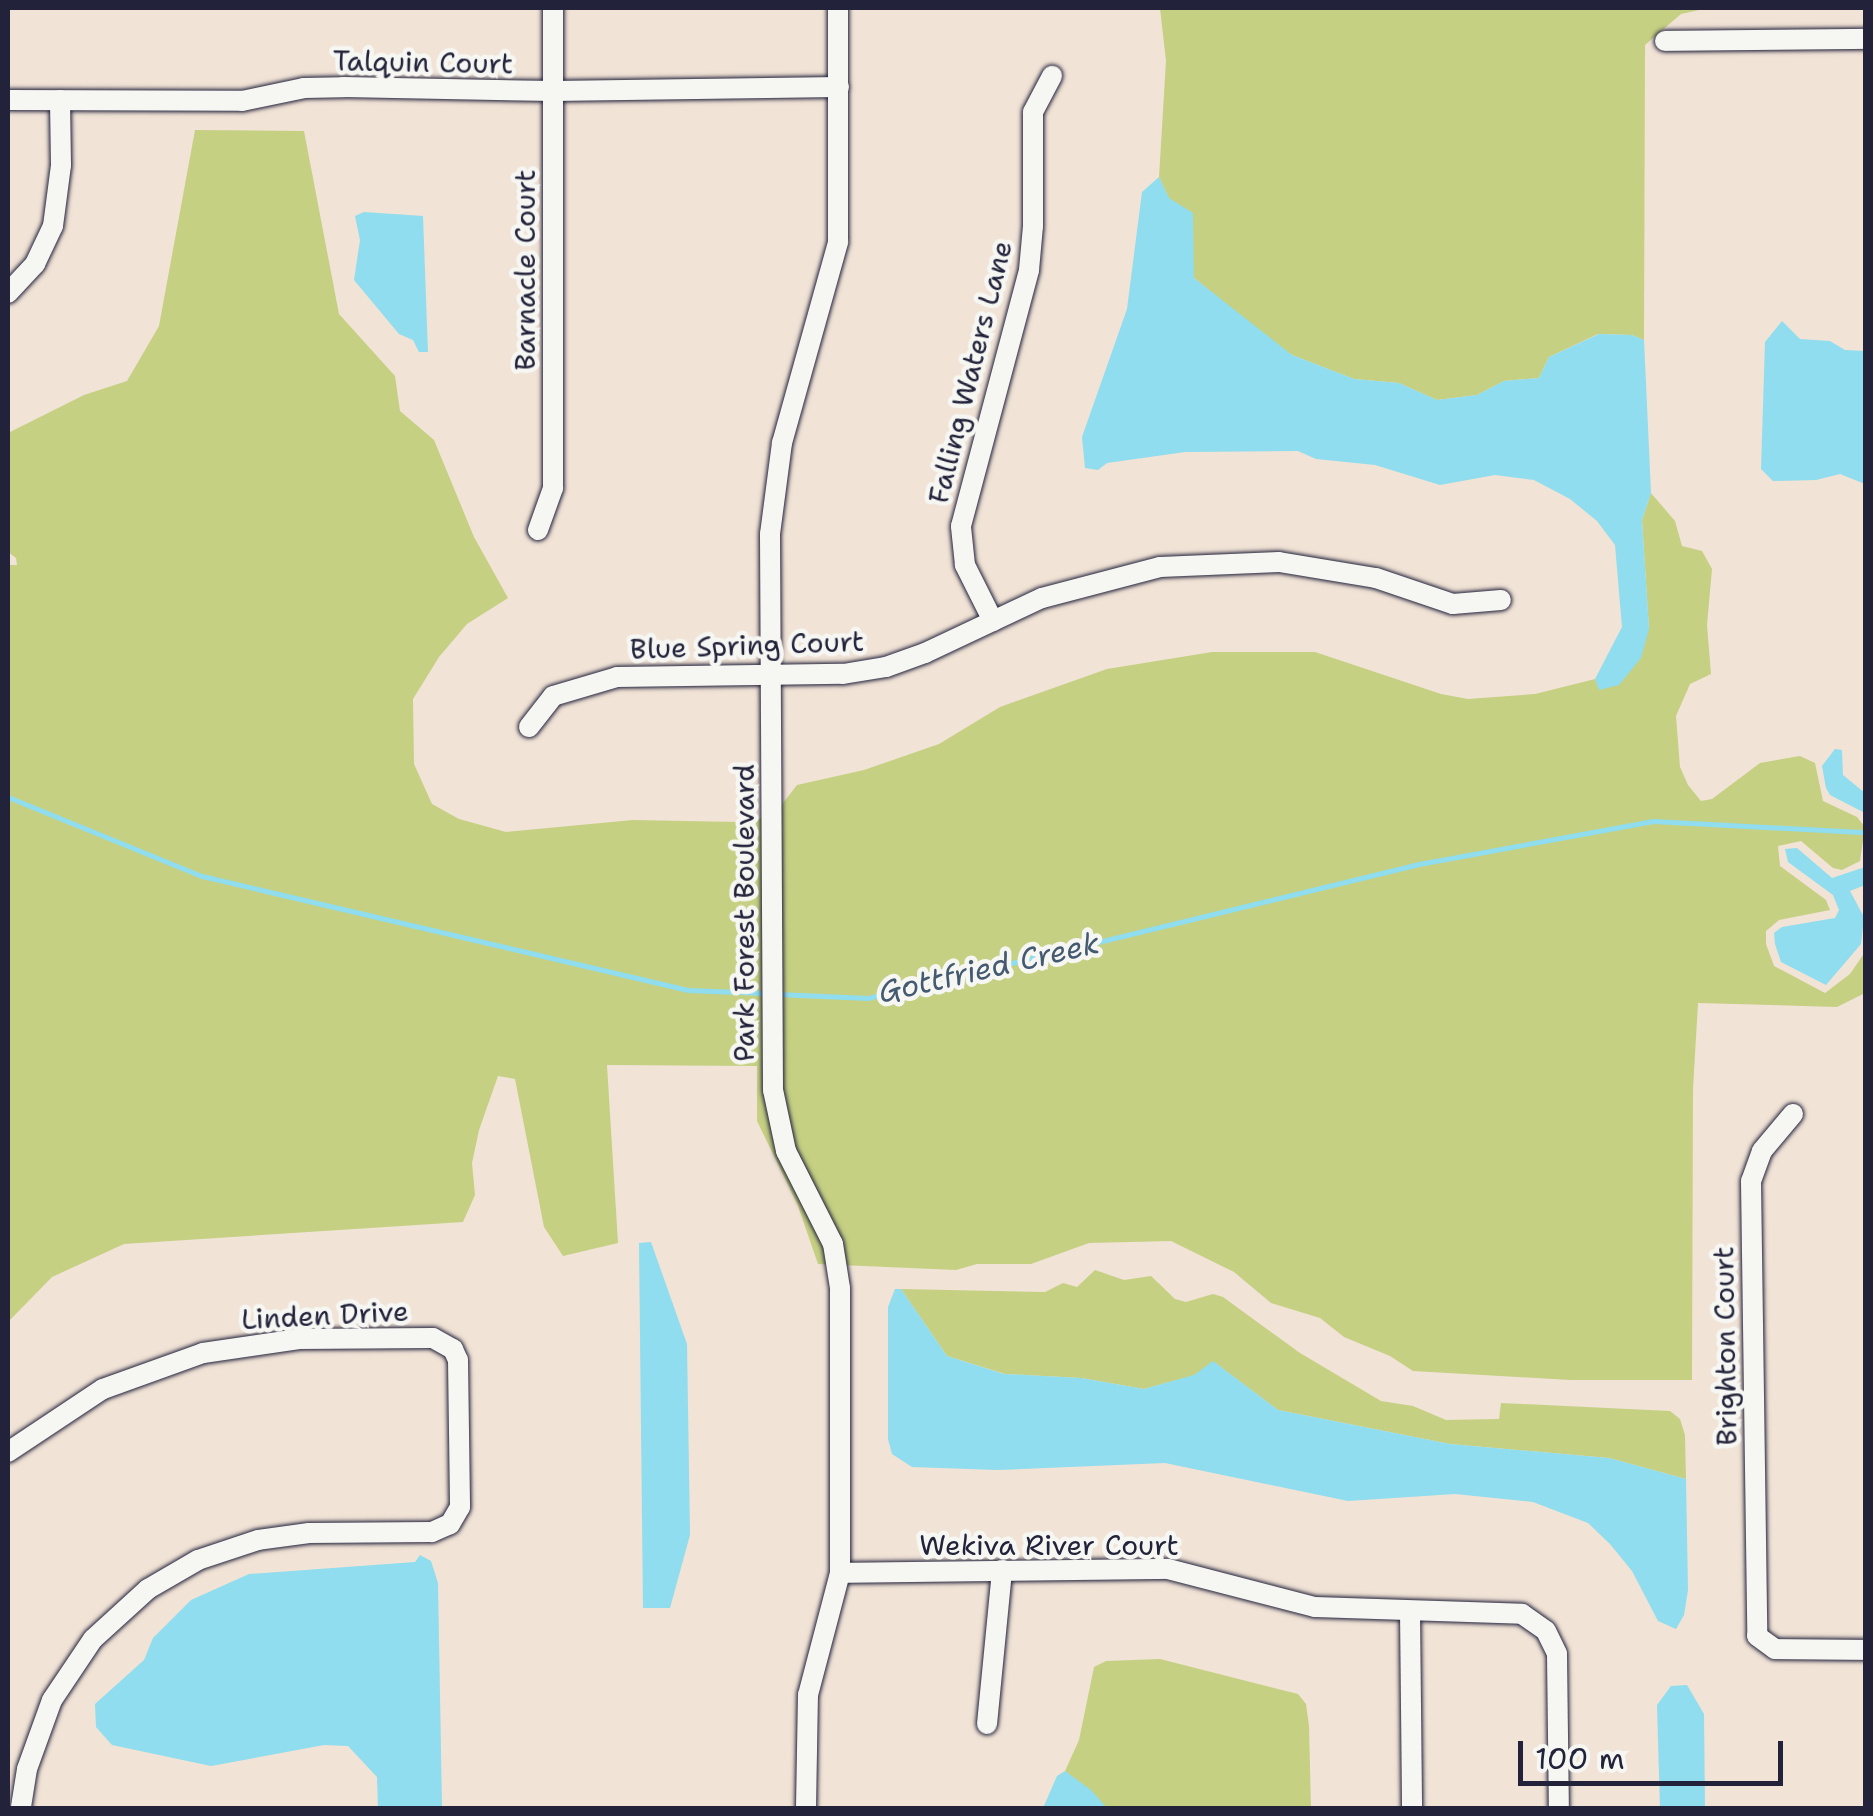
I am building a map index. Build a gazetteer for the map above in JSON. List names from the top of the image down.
{
  "streets": {
    "street": [
      "Talquin Court",
      "Barnacle Court",
      "Falling Waters Lane",
      "Blue Spring Court",
      "Park Forest Boulevard",
      "Linden Drive",
      "Brighton Court",
      "Wekiva River Court"
    ]
  },
  "crossings": [
    ["Talquin Court", "Barnacle Court"],
    ["Talquin Court", "Park Forest Boulevard"],
    ["Falling Waters Lane", "Blue Spring Court"],
    ["Blue Spring Court", "Park Forest Boulevard"],
    ["Park Forest Boulevard", "Wekiva River Court"]
  ],
  "water": ["Gottfried Creek"],
  "scale_bar": "100 m"
}
